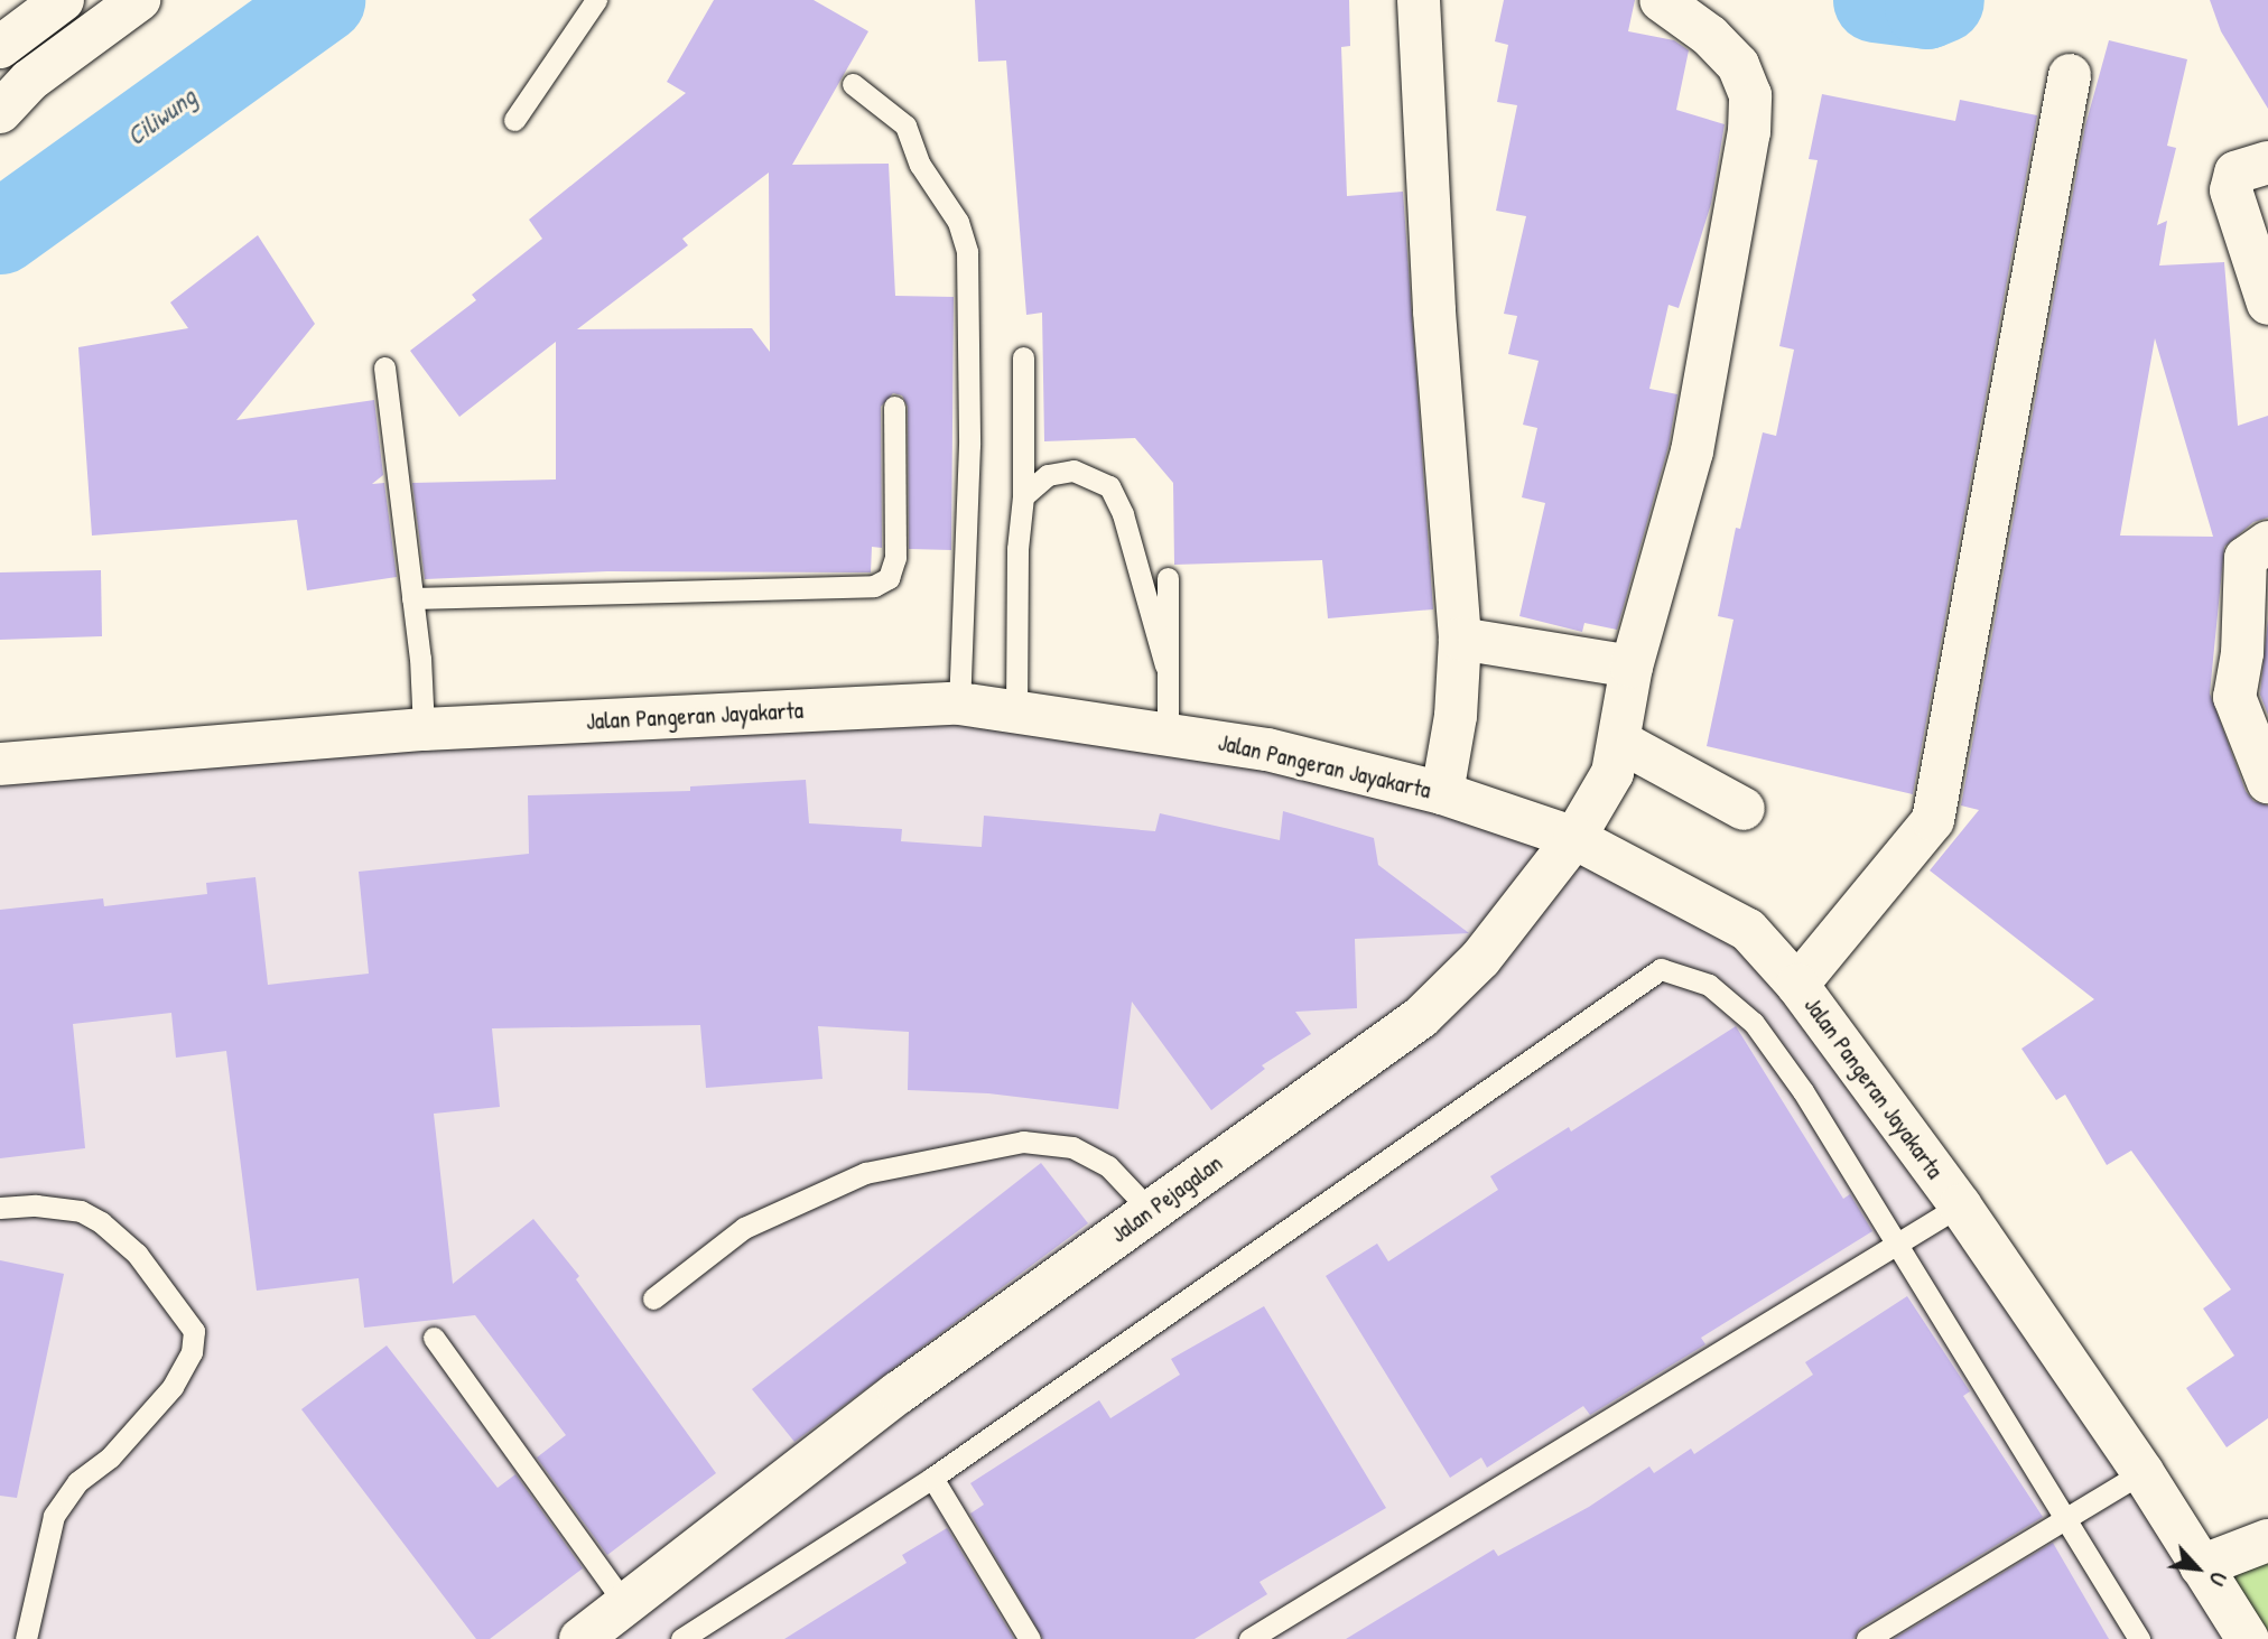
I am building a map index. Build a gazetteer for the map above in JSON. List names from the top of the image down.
{
  "streets": {
    "street": ["Jalan Pangeran Jayakarta", "Jalan Pejagalan"]
  },
  "crossings": [
    ["Jalan Pangeran Jayakarta", "Jalan Pejagalan"]
  ],
  "water": ["Ciliwung"],
  "north": "bottom right"
}
